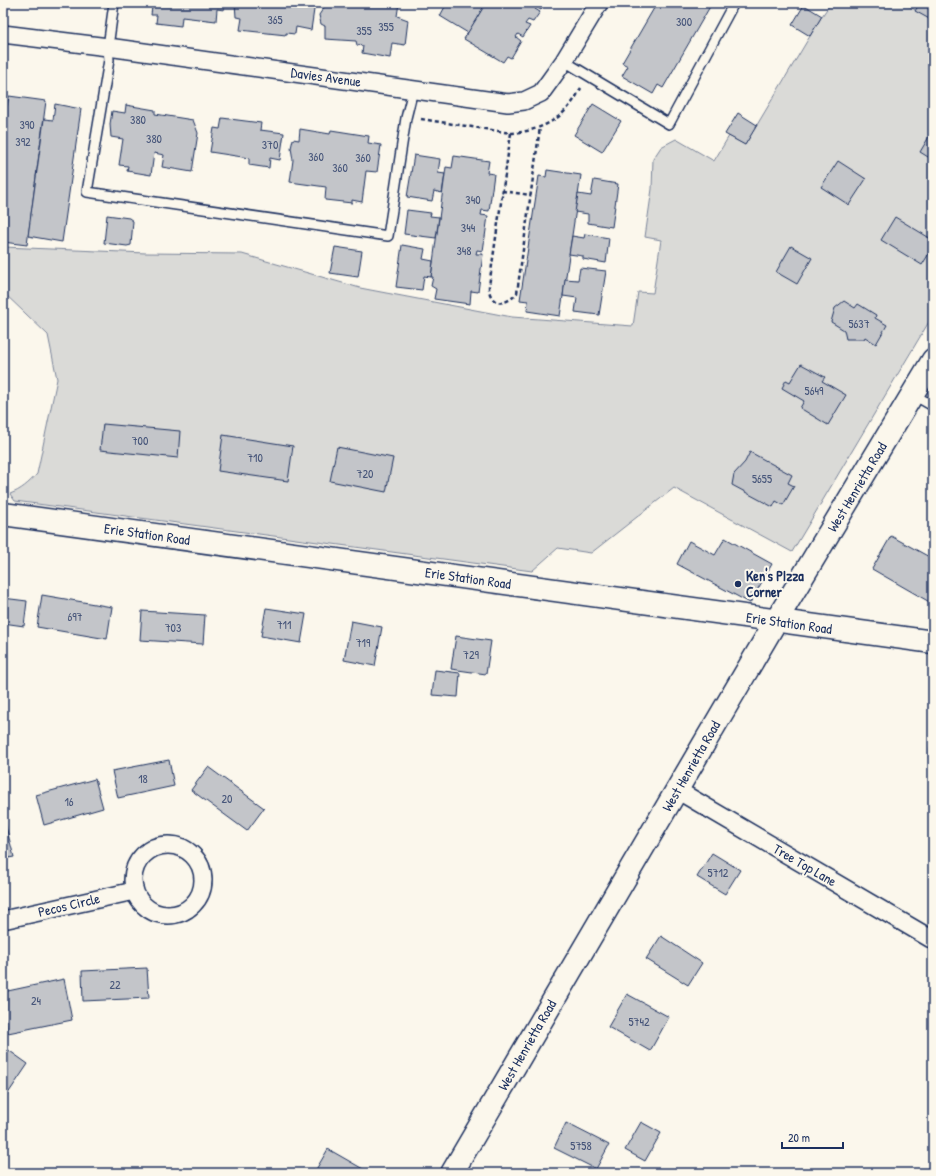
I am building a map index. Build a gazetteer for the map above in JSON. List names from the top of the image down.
{
  "streets": {
    "main road": ["West Henrietta Road", "Erie Station Road"],
    "street": ["Davies Avenue", "Tree Top Lane", "Pecos Circle"]
  },
  "crossings": [
    ["West Henrietta Road", "Erie Station Road"],
    ["West Henrietta Road", "Tree Top Lane"]
  ],
  "places": ["Ken's PIzza Corner"],
  "house_numbers": [
    "365",
    "300",
    "355",
    "355",
    "380",
    "390",
    "380",
    "392",
    "370",
    "360",
    "360",
    "360",
    "340",
    "344",
    "348",
    "5637",
    "5649",
    "700",
    "710",
    "720",
    "5655",
    "697",
    "711",
    "703",
    "719",
    "729",
    "18",
    "20",
    "16",
    "5712",
    "22",
    "24",
    "5742",
    "5758"
  ],
  "scale_bar": "20 m"
}
